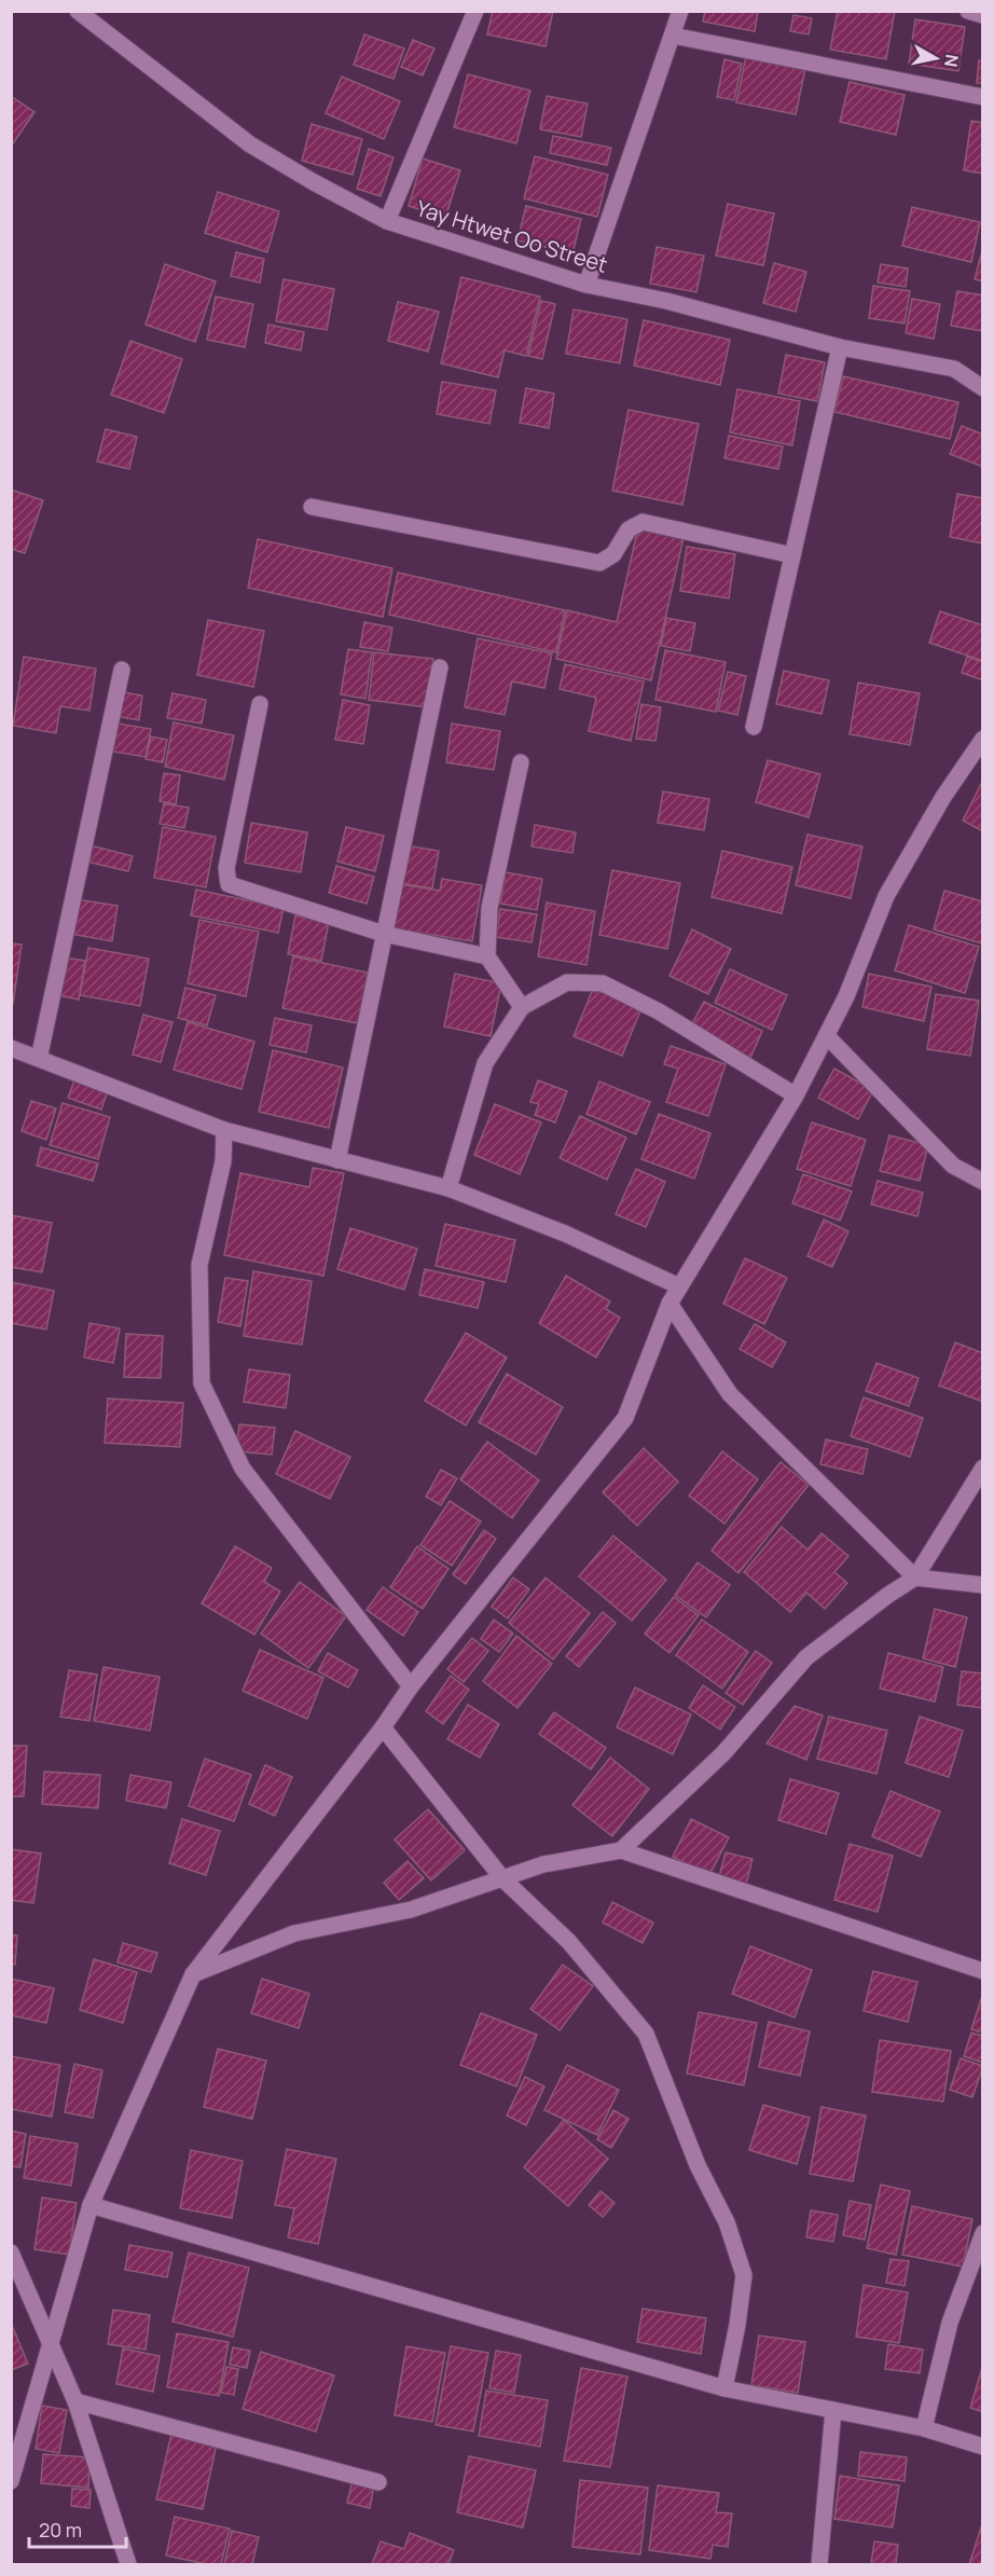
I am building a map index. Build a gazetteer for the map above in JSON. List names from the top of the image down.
{
  "streets": {
    "street": ["Yay Htwet Oo Street"]
  },
  "scale_bar": "20 m",
  "north": "right"
}
